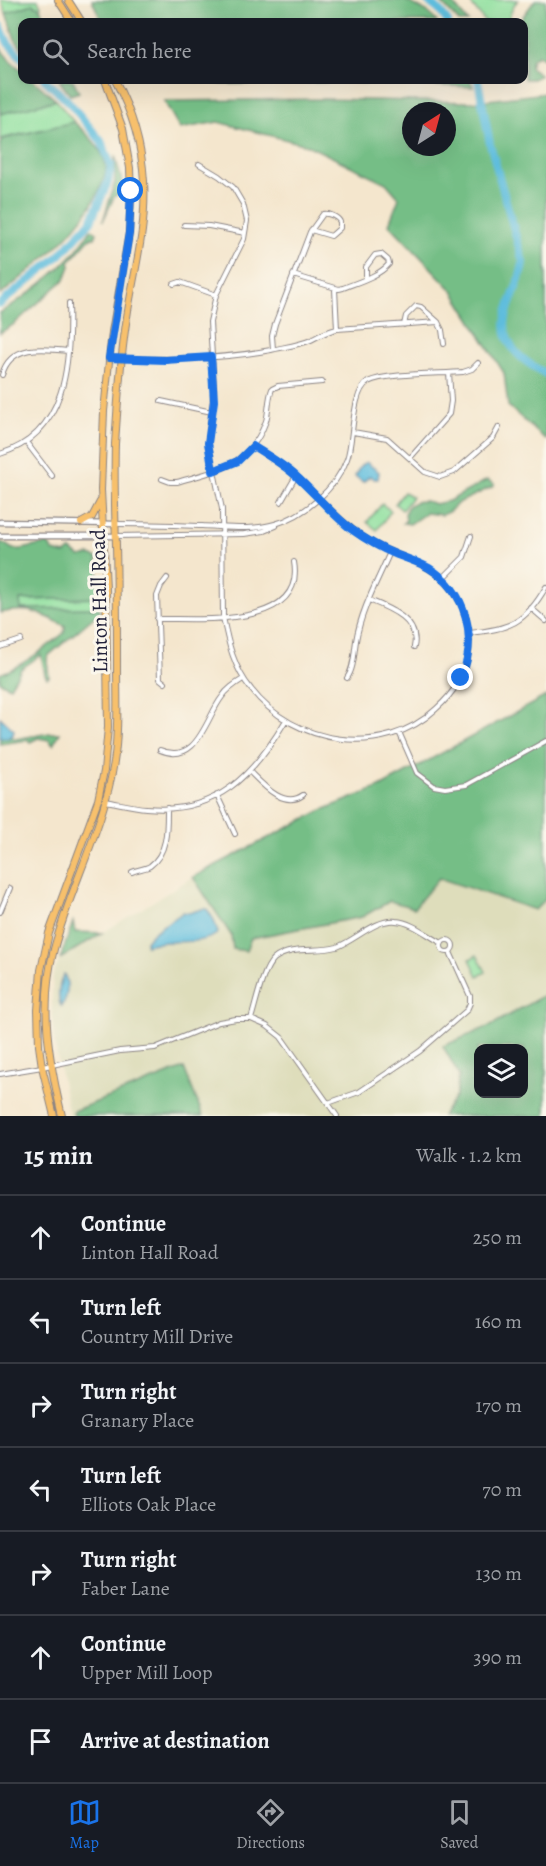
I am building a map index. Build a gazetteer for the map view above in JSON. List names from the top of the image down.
{
  "streets": {
    "main road": ["Linton Hall Road"]
  },
  "north": "top right",
  "page": {
    "search": "Search here",
    "heading": ["15 min", "Walk · 1.2 km"],
    "list": [
      ["Continue", "Linton Hall Road", "250 m"],
      ["Turn left", "Country Mill Drive", "160 m"],
      ["Turn right", "Granary Place", "170 m"],
      ["Turn left", "Elliots Oak Place", "70 m"],
      ["Turn right", "Faber Lane", "130 m"],
      ["Continue", "Upper Mill Loop", "390 m"],
      "Arrive at destination"
    ],
    "nav": ["Map", "Directions", "Saved"]
  }
}
